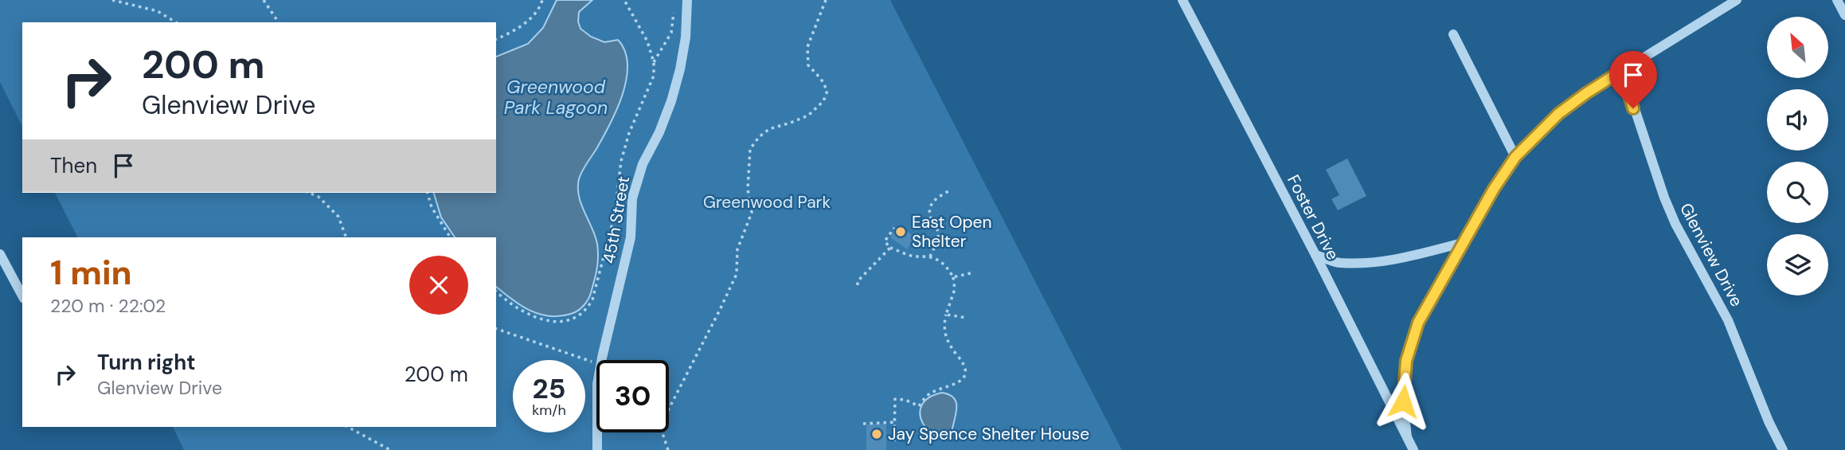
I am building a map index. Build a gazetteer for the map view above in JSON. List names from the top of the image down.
{
  "streets": {
    "street": ["Foster Drive", "45th Street", "Glenview Drive"]
  },
  "water": ["Greenwood Park Lagoon"],
  "parks": ["Greenwood Park"],
  "places": ["East Open Shelter", "Jay Spence Shelter House"],
  "north": "top left",
  "page": {
    "turn": ["200 m", "Glenview Drive"],
    "then": "Then",
    "heading": ["1 min", "220 m · 22:02"],
    "list": [
      {
        "name": "Turn right",
        "note": "Glenview Drive",
        "value": "200 m"
      }
    ],
    "speed": "25 km/h",
    "limit": "30"
  }
}
